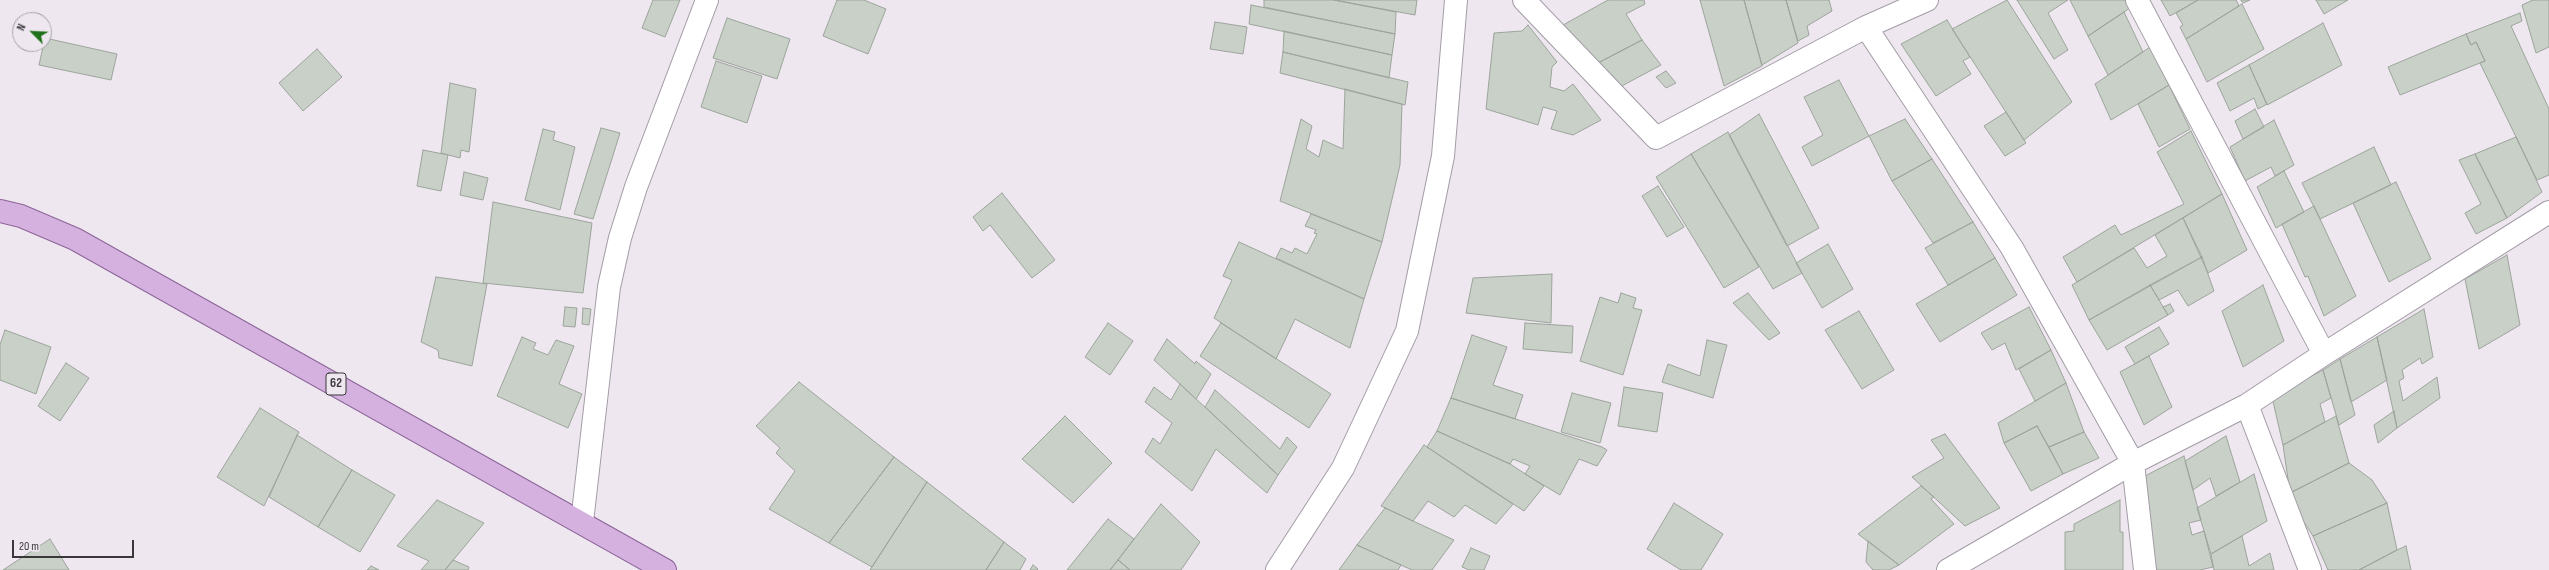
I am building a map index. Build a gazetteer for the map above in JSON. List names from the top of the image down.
{
  "streets": {
    "main road": ["62"]
  },
  "scale_bar": "20 m",
  "north": "top left"
}
